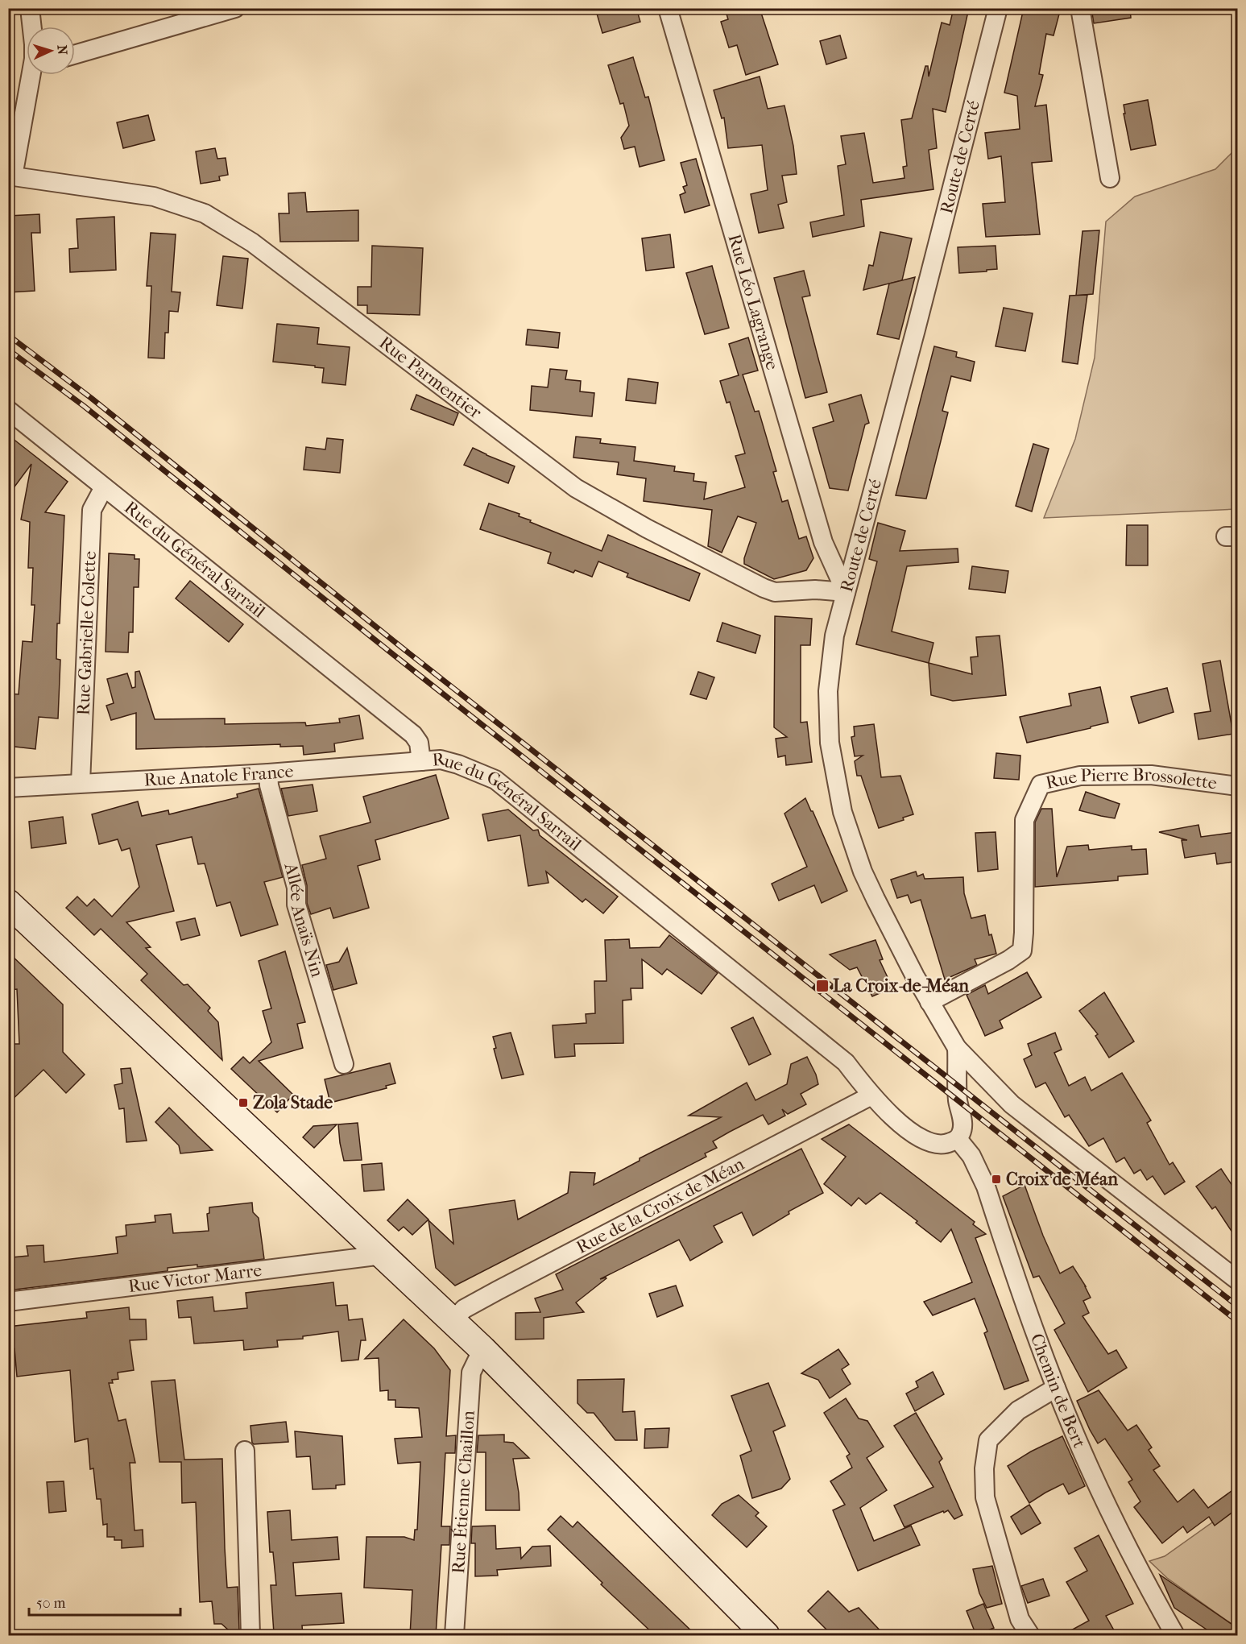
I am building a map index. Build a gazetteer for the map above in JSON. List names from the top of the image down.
{
  "streets": {
    "street": [
      "Route de Certé",
      "Rue Léo Lagrange",
      "Rue Parmentier",
      "Rue du Général Sarrail",
      "Rue Gabrielle Colette",
      "Rue Anatole France",
      "Rue Pierre Brossolette",
      "Allée Anaïs Nin",
      "Rue de la Croix de Méan",
      "Rue Victor Marre",
      "Chemin de Bert",
      "Rue Étienne Chaillon"
    ]
  },
  "crossings": [
    ["Route de Certé", "Rue Léo Lagrange"],
    ["Route de Certé", "Rue Parmentier"],
    ["Route de Certé", "Rue Pierre Brossolette"],
    ["Rue Léo Lagrange", "Rue Parmentier"],
    ["Rue du Général Sarrail", "Rue Gabrielle Colette"],
    ["Rue du Général Sarrail", "Rue Anatole France"],
    ["Rue du Général Sarrail", "Rue de la Croix de Méan"],
    ["Rue du Général Sarrail", "Chemin de Bert"],
    ["Rue Gabrielle Colette", "Rue Anatole France"],
    ["Rue Anatole France", "Allée Anaïs Nin"]
  ],
  "places": {
    "transit": ["La Croix-de-Méan", "Zola Stade", "Croix de Méan"]
  },
  "scale_bar": "50 m",
  "north": "right"
}
